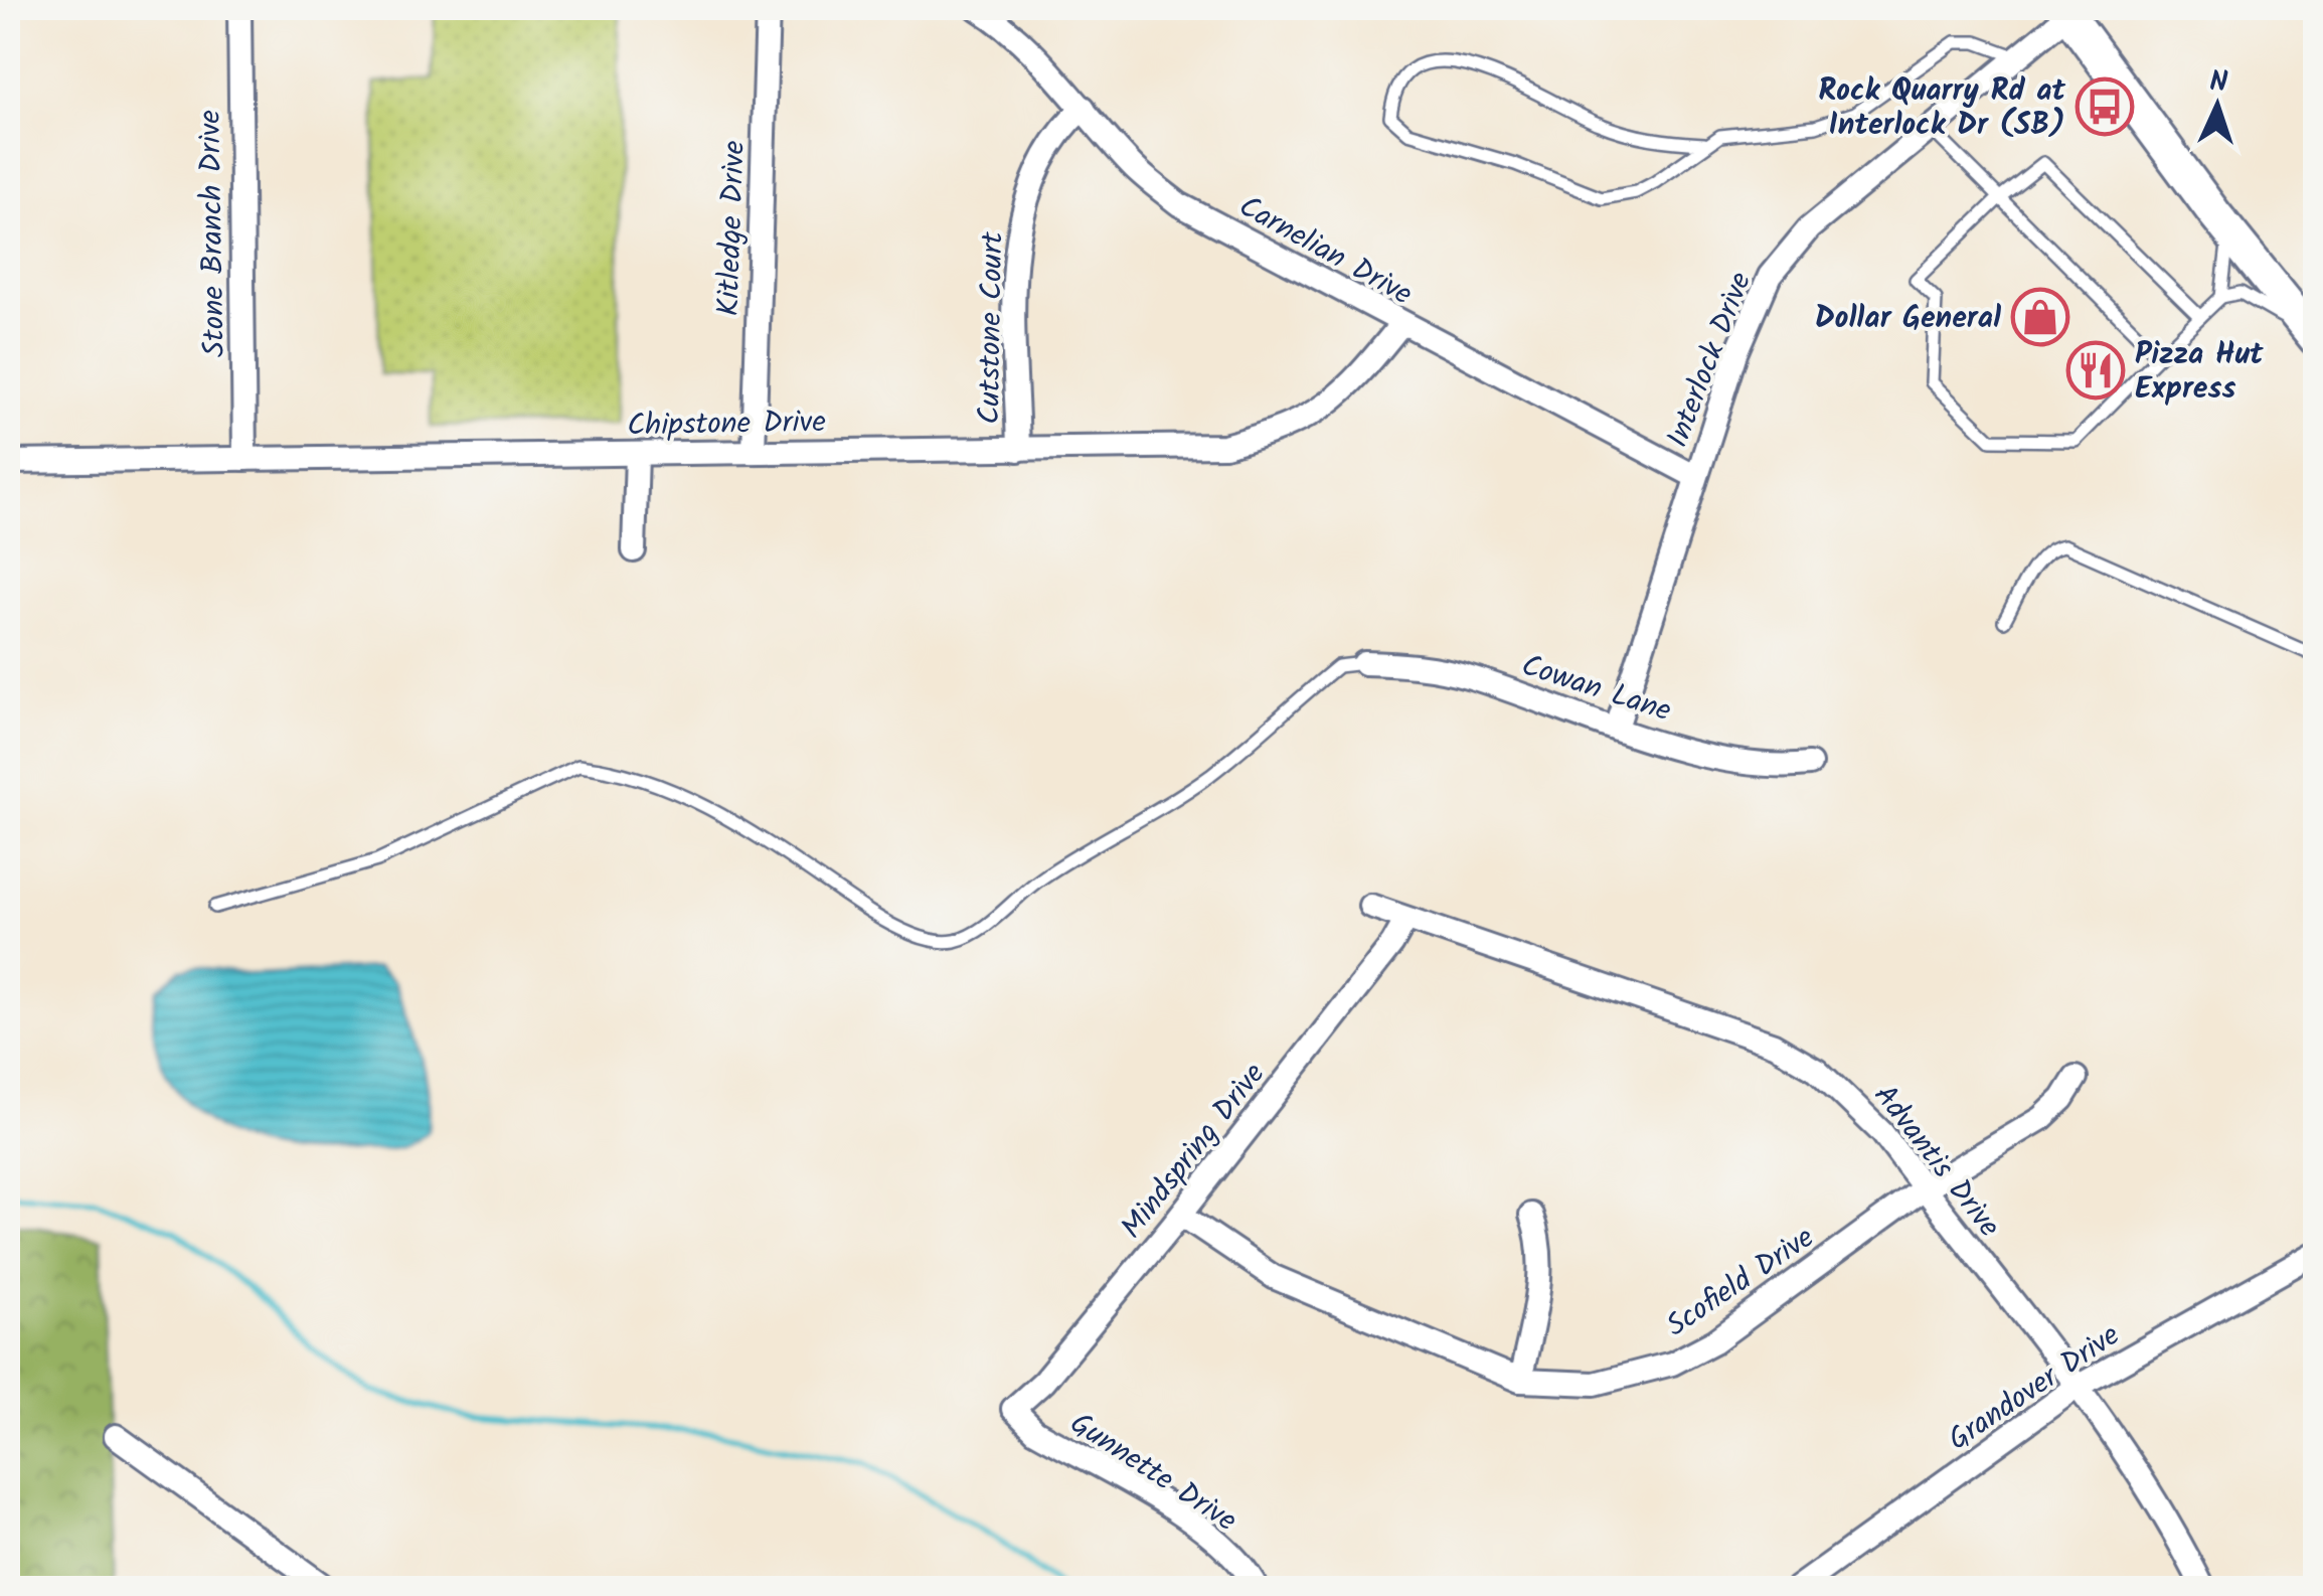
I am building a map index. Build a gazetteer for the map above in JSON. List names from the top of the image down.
{
  "streets": {
    "street": [
      "Kitledge Drive",
      "Stone Branch Drive",
      "Carnelian Drive",
      "Cutstone Court",
      "Interlock Drive",
      "Chipstone Drive",
      "Cowan Lane",
      "Mindspring Drive",
      "Advantis Drive",
      "Scofield Drive",
      "Grandover Drive",
      "Gunnette Drive"
    ]
  },
  "crossings": [
    ["Kitledge Drive", "Chipstone Drive"],
    ["Stone Branch Drive", "Chipstone Drive"],
    ["Carnelian Drive", "Cutstone Court"],
    ["Carnelian Drive", "Interlock Drive"],
    ["Carnelian Drive", "Chipstone Drive"],
    ["Cutstone Court", "Chipstone Drive"],
    ["Interlock Drive", "Cowan Lane"],
    ["Mindspring Drive", "Advantis Drive"],
    ["Mindspring Drive", "Scofield Drive"],
    ["Mindspring Drive", "Gunnette Drive"],
    ["Advantis Drive", "Scofield Drive"],
    ["Advantis Drive", "Grandover Drive"]
  ],
  "places": {
    "bus stop": ["Rock Quarry Rd at Interlock Dr (SB)"],
    "shop": ["Dollar General"],
    "restaurant": ["Pizza Hut Express"]
  },
  "north": "top"
}
